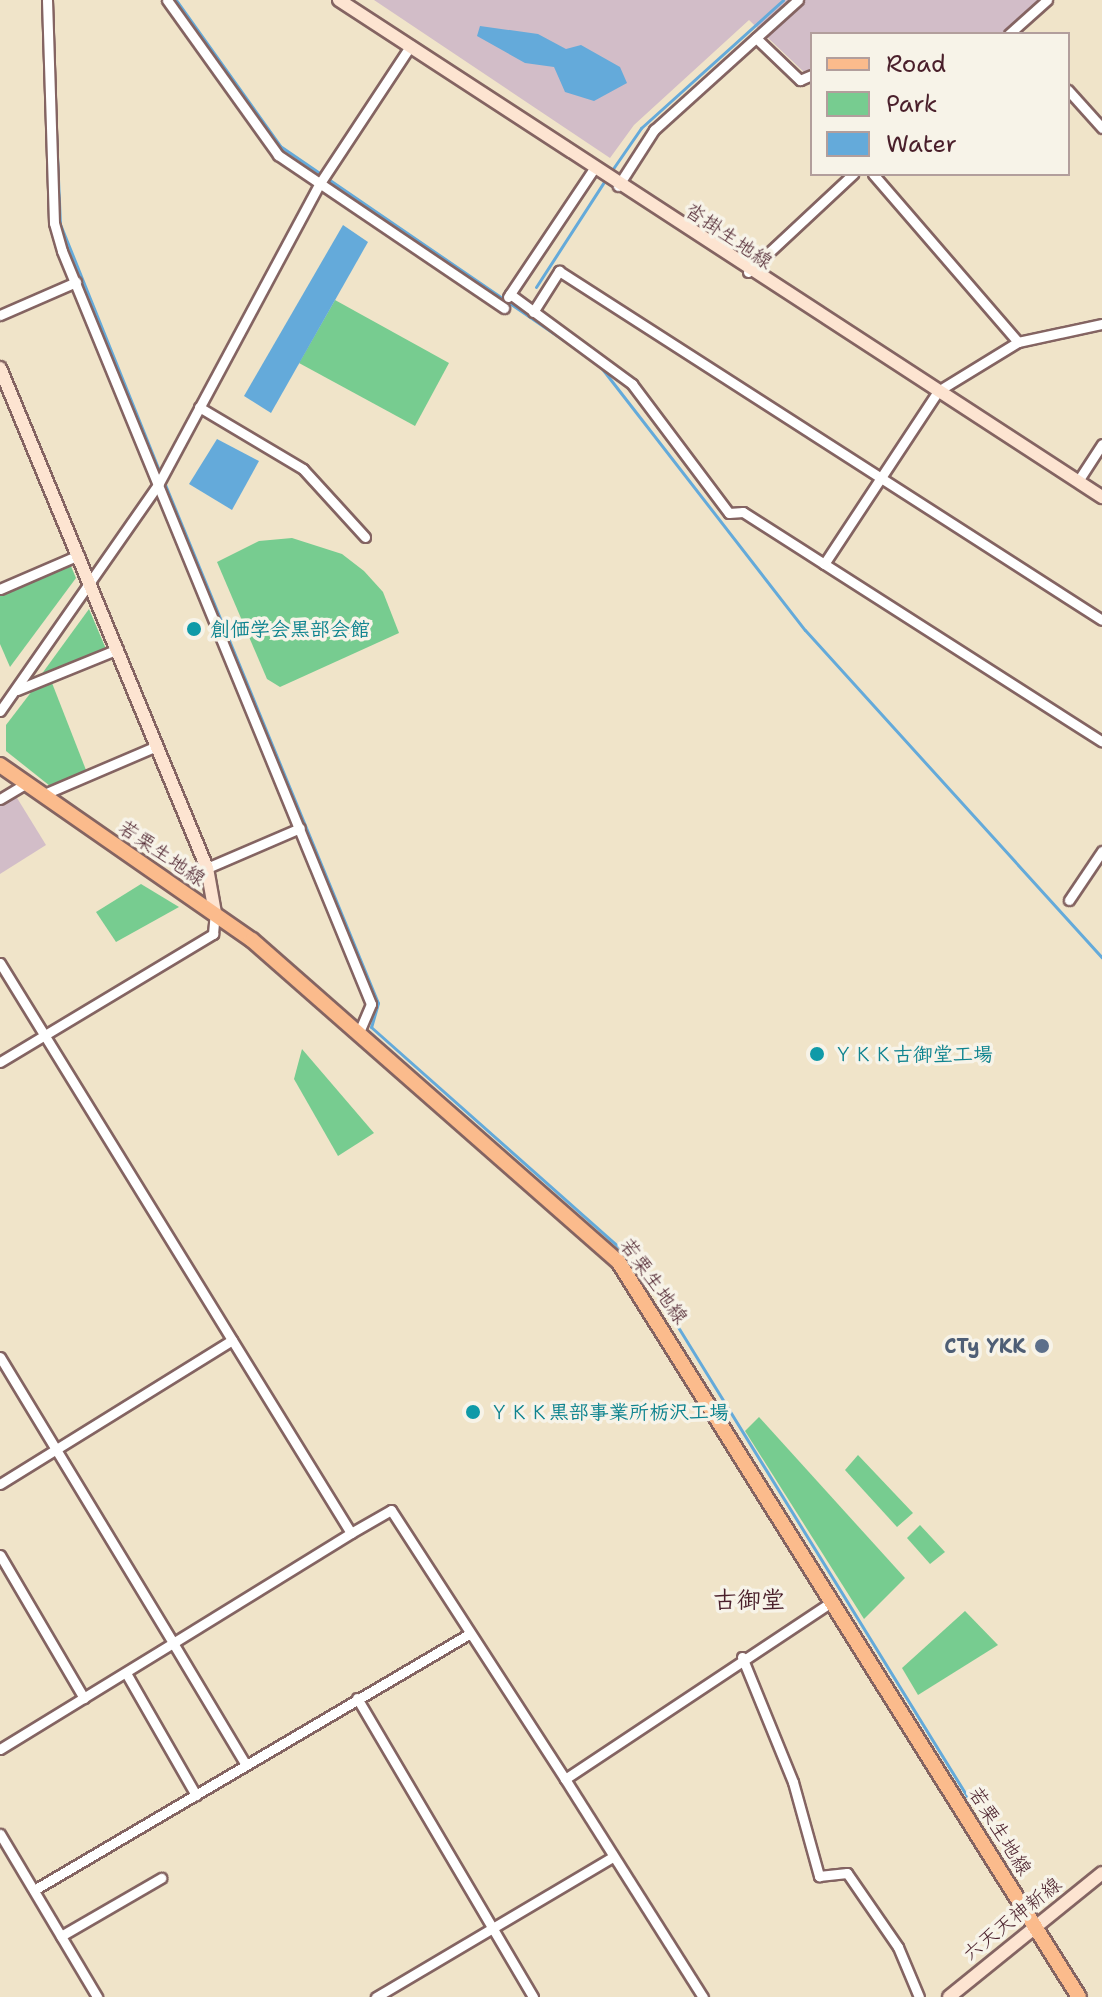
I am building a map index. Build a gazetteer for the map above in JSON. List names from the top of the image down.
{
  "streets": {
    "main road": ["沓掛生地線", "若栗生地線", "六天天神新線"]
  },
  "crossings": [
    ["若栗生地線", "六天天神新線"]
  ],
  "districts": ["古御堂"],
  "places": [
    "創価学会黒部会館",
    "ＹＫＫ古御堂工場",
    "CTy YKK",
    "ＹＫＫ黒部事業所栃沢工場"
  ],
  "legend": ["Road", "Park", "Water"]
}
